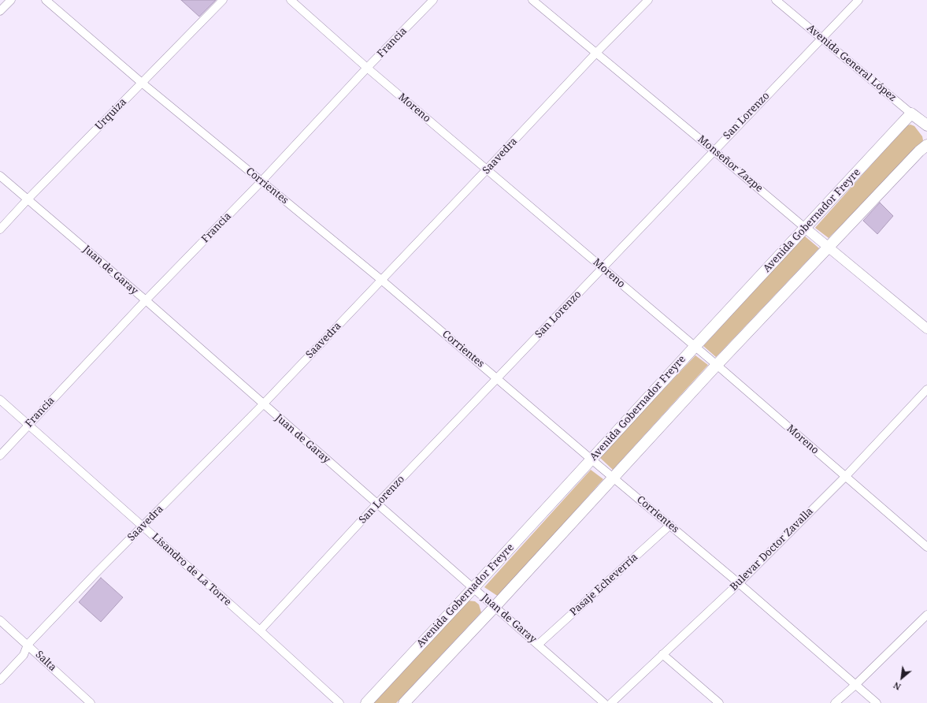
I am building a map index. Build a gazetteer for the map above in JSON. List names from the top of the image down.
{
  "streets": {
    "main road": ["Avenida General López", "Avenida Gobernador Freyre"],
    "street": [
      "Francia",
      "Moreno",
      "Urquiza",
      "San Lorenzo",
      "Saavedra",
      "Monseñor Zazpe",
      "Corrientes",
      "Juan de Garay",
      "Bulevar Doctor Zavalla",
      "Lisandro de La Torre",
      "Pasaje Echeverría",
      "Salta"
    ]
  },
  "crossings": [
    ["Francia", "Moreno"],
    ["Francia", "Corrientes"],
    ["Francia", "Juan de Garay"],
    ["Francia", "Lisandro de La Torre"],
    ["Avenida General López", "San Lorenzo"],
    ["Avenida General López", "Avenida Gobernador Freyre"],
    ["Moreno", "San Lorenzo"],
    ["Moreno", "Saavedra"],
    ["Moreno", "Avenida Gobernador Freyre"],
    ["Moreno", "Bulevar Doctor Zavalla"],
    ["Urquiza", "Corrientes"],
    ["Urquiza", "Juan de Garay"],
    ["San Lorenzo", "Monseñor Zazpe"],
    ["San Lorenzo", "Corrientes"],
    ["San Lorenzo", "Juan de Garay"],
    ["San Lorenzo", "Lisandro de La Torre"],
    ["Saavedra", "Monseñor Zazpe"],
    ["Saavedra", "Corrientes"],
    ["Saavedra", "Juan de Garay"],
    ["Saavedra", "Lisandro de La Torre"],
    ["Saavedra", "Salta"],
    ["Monseñor Zazpe", "Avenida Gobernador Freyre"],
    ["Corrientes", "Avenida Gobernador Freyre"],
    ["Corrientes", "Bulevar Doctor Zavalla"],
    ["Corrientes", "Pasaje Echeverría"],
    ["Avenida Gobernador Freyre", "Juan de Garay"],
    ["Juan de Garay", "Pasaje Echeverría"]
  ],
  "north": "bottom left"
}
